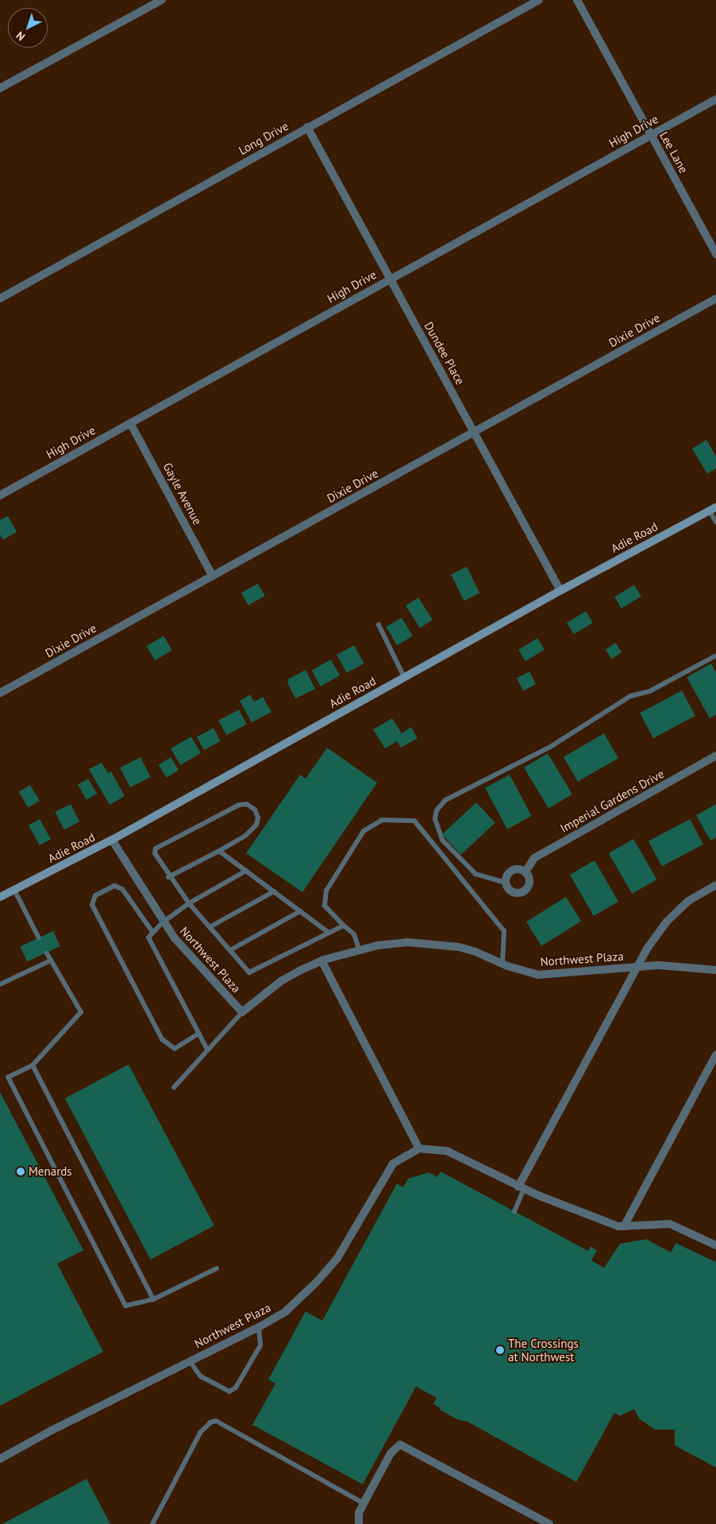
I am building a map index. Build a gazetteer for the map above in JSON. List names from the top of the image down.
{
  "streets": {
    "street": [
      "High Drive",
      "Long Drive",
      "Lee Lane",
      "Dixie Drive",
      "Dundee Place",
      "Gayle Avenue",
      "Adie Road",
      "Imperial Gardens Drive",
      "Northwest Plaza"
    ]
  },
  "crossings": [
    ["High Drive", "Lee Lane"],
    ["High Drive", "Dundee Place"],
    ["High Drive", "Gayle Avenue"],
    ["Long Drive", "Dundee Place"],
    ["Dixie Drive", "Dundee Place"],
    ["Dixie Drive", "Gayle Avenue"],
    ["Dundee Place", "Adie Road"],
    ["Adie Road", "Northwest Plaza"]
  ],
  "places": ["Menards", "The Crossings at Northwest"],
  "north": "bottom left"
}
